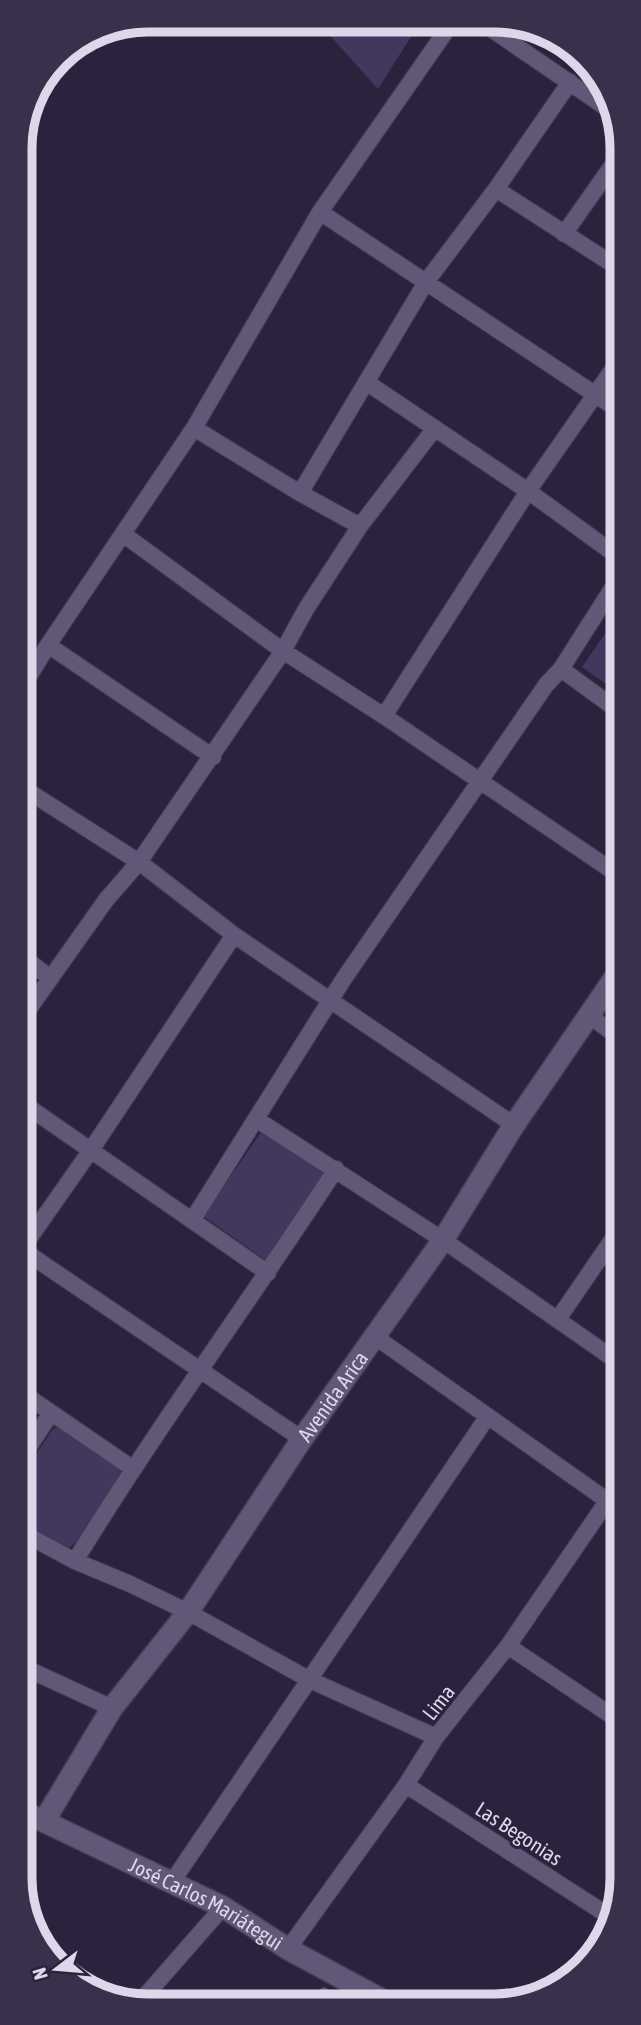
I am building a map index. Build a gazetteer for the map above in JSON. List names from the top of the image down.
{
  "streets": {
    "street": [
      "Avenida Arica",
      "Lima",
      "Las Begonias",
      "José Carlos Mariátegui"
    ]
  },
  "crossings": [
    ["Avenida Arica", "José Carlos Mariátegui"],
    ["Lima", "Las Begonias"],
    ["Lima", "José Carlos Mariátegui"]
  ],
  "north": "left"
}
